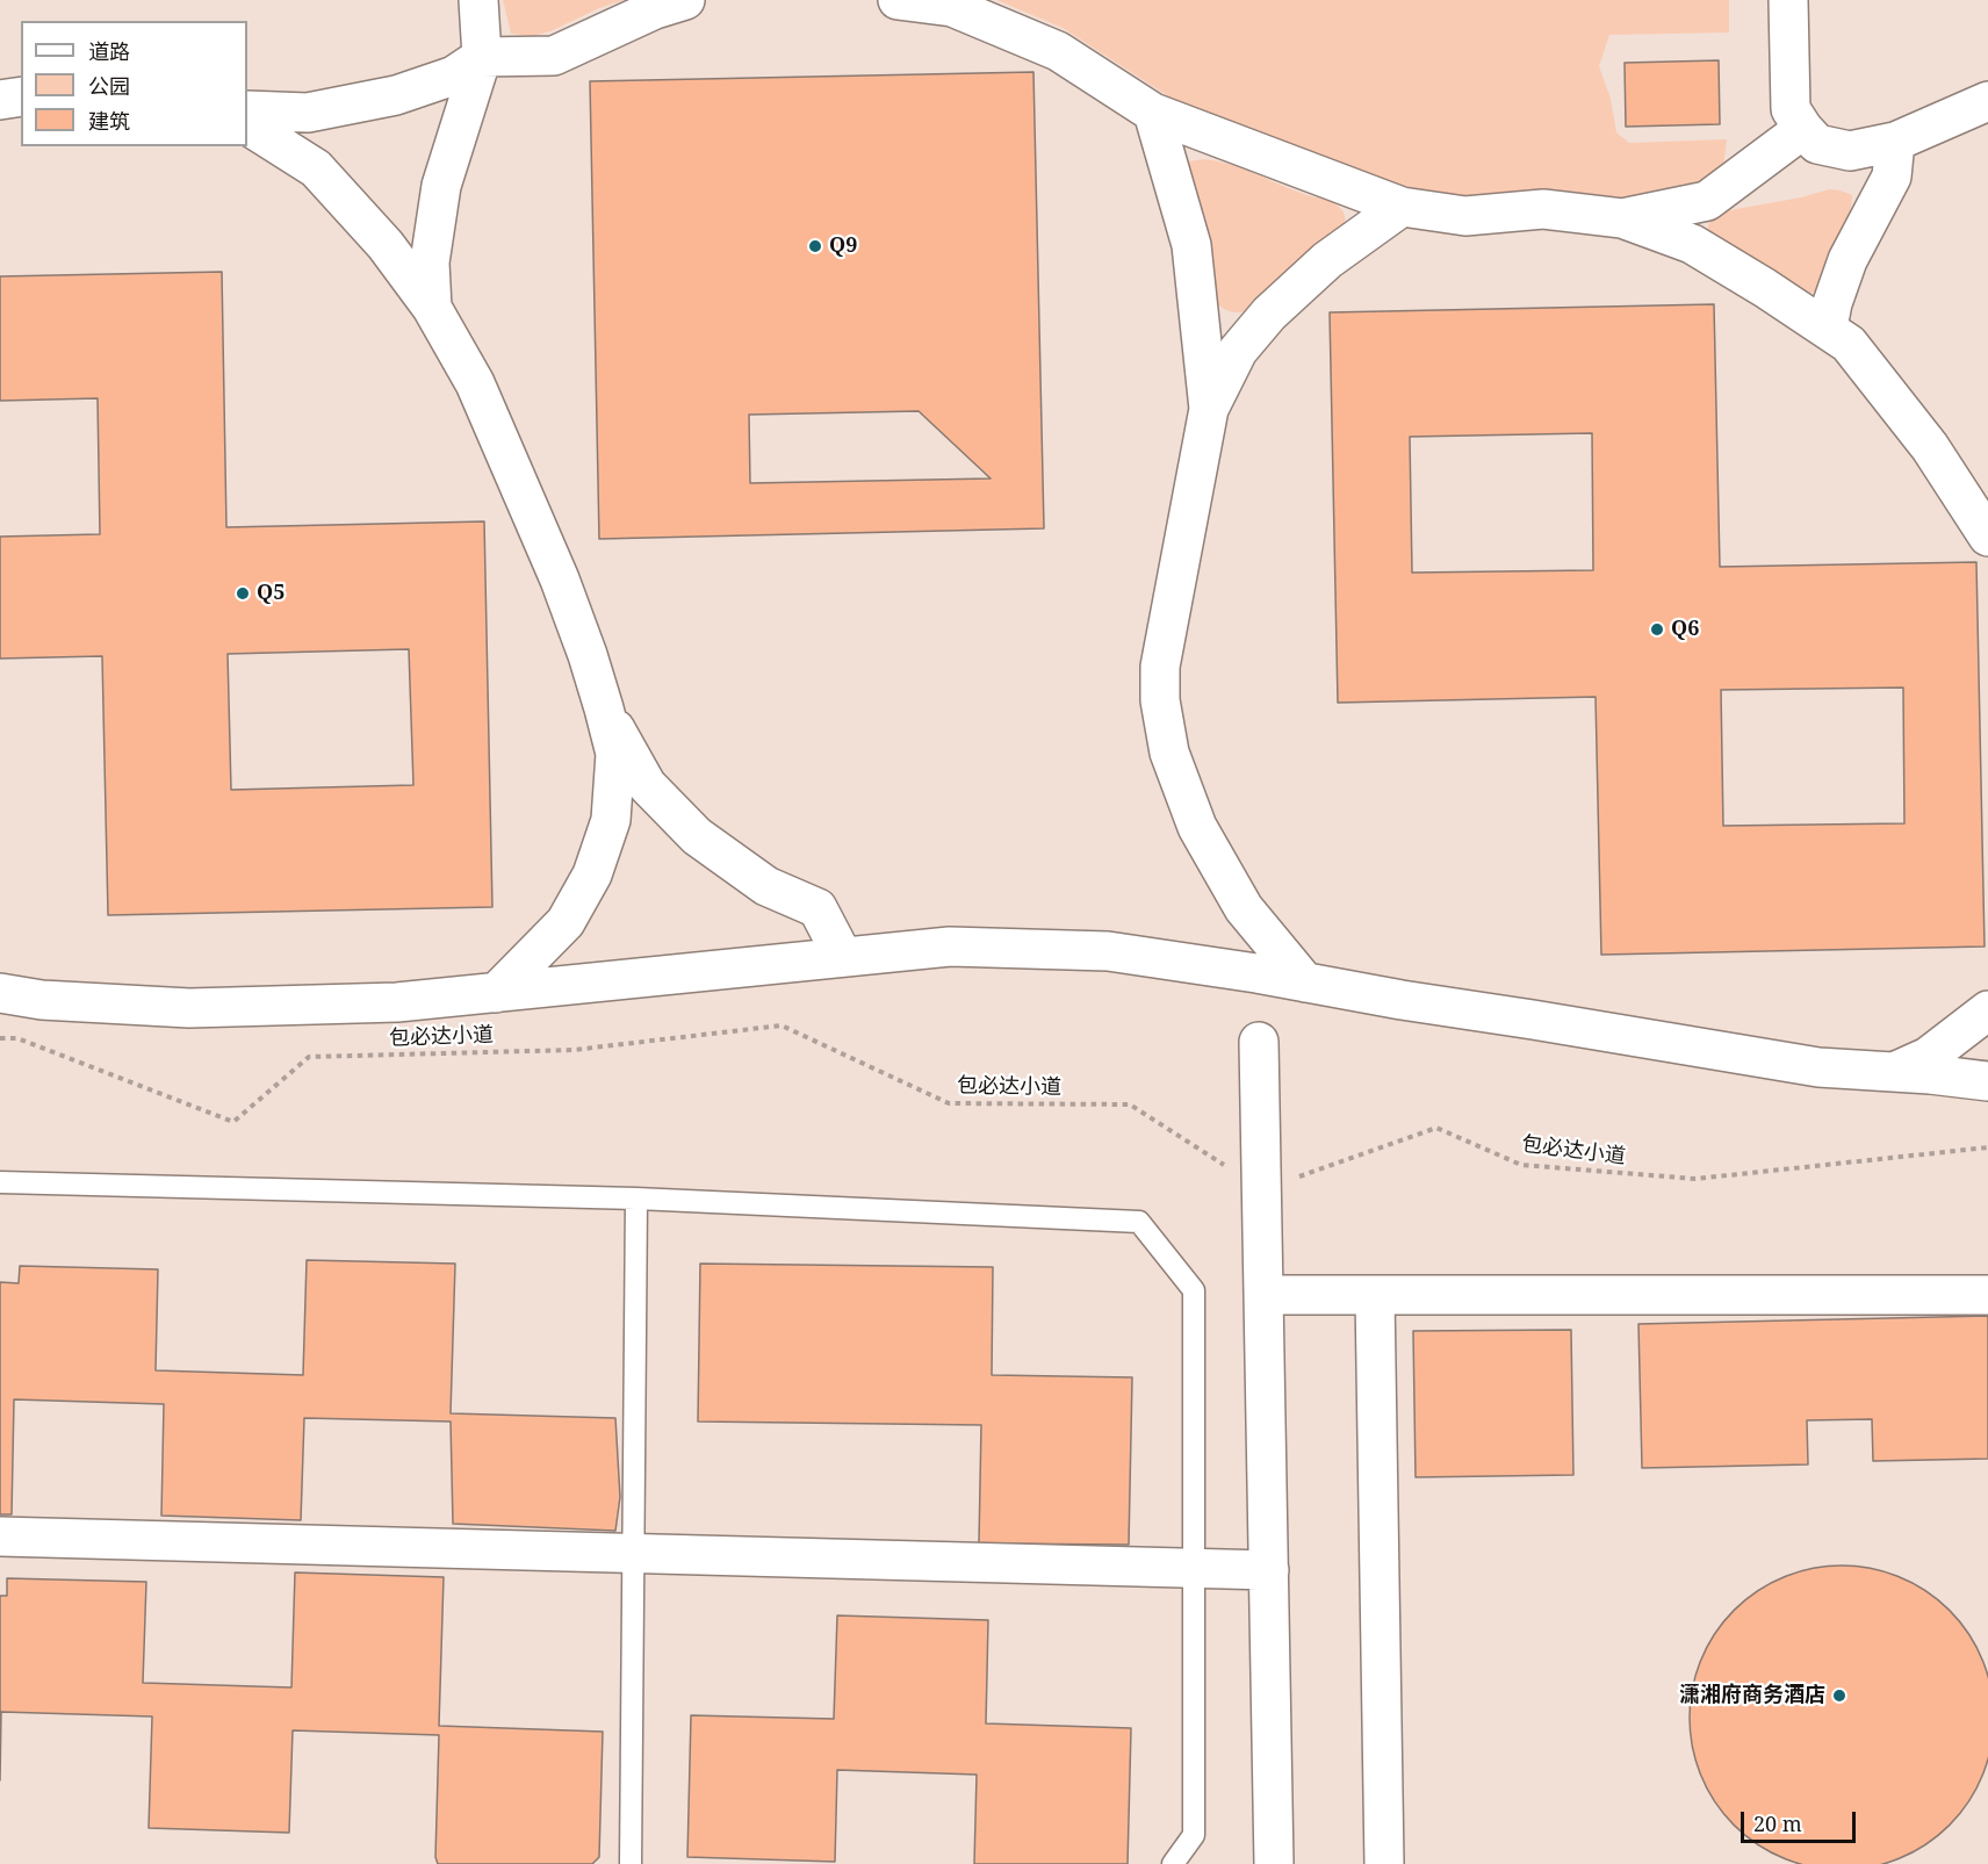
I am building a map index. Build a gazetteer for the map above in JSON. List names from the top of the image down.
{
  "streets": {
    "path": ["包必达小道"]
  },
  "places": [
    "Q9",
    "Q5",
    "Q6",
    "潇湘府商务酒店"
  ],
  "legend": ["道路", "公园", "建筑"],
  "scale_bar": "20 m"
}
